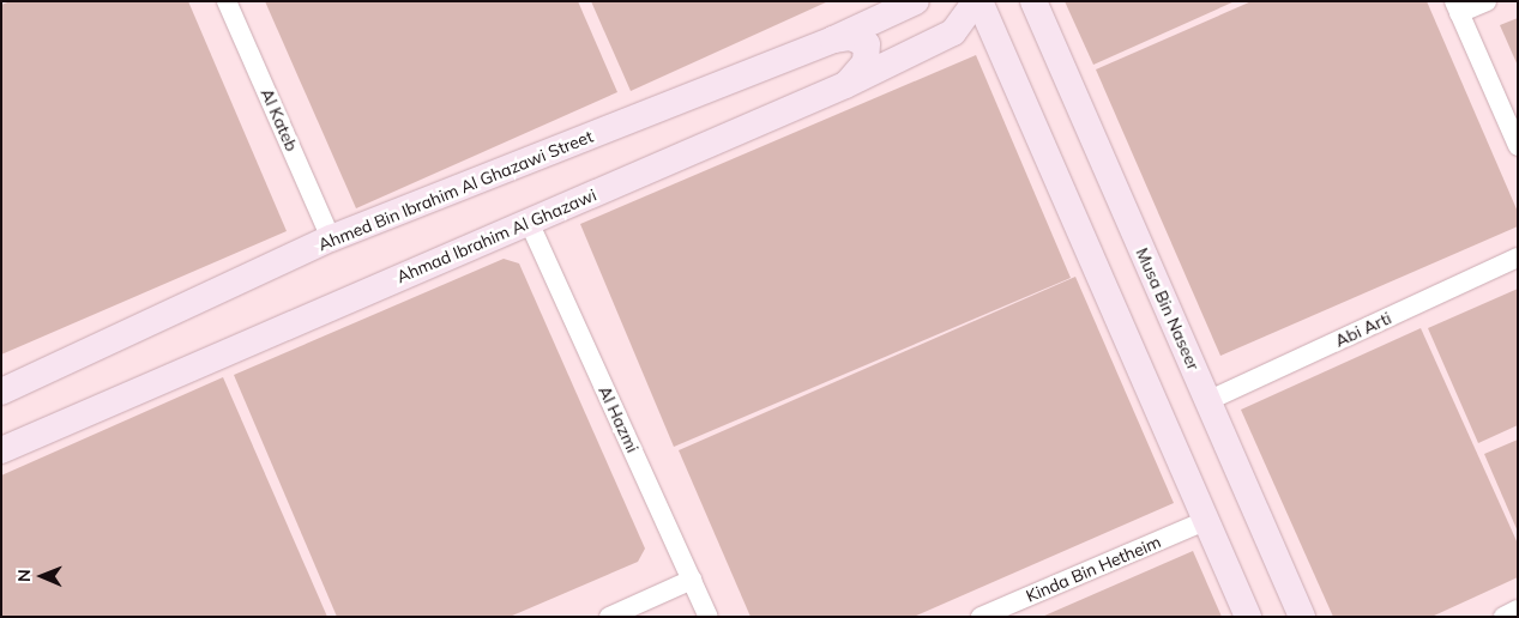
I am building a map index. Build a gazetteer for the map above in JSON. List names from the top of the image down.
{
  "streets": {
    "street": [
      "Al Kateb",
      "Ahmed Bin Ibrahim Al Ghazawi Street",
      "Ahmad Ibrahim Al Ghazawi",
      "Musa Bin Naseer",
      "Abi Arti",
      "Al Hazmi",
      "Kinda Bin Hetheim"
    ]
  },
  "crossings": [
    ["Al Kateb", "Ahmed Bin Ibrahim Al Ghazawi Street"],
    ["Ahmad Ibrahim Al Ghazawi", "Al Hazmi"],
    ["Musa Bin Naseer", "Abi Arti"]
  ],
  "north": "left"
}
